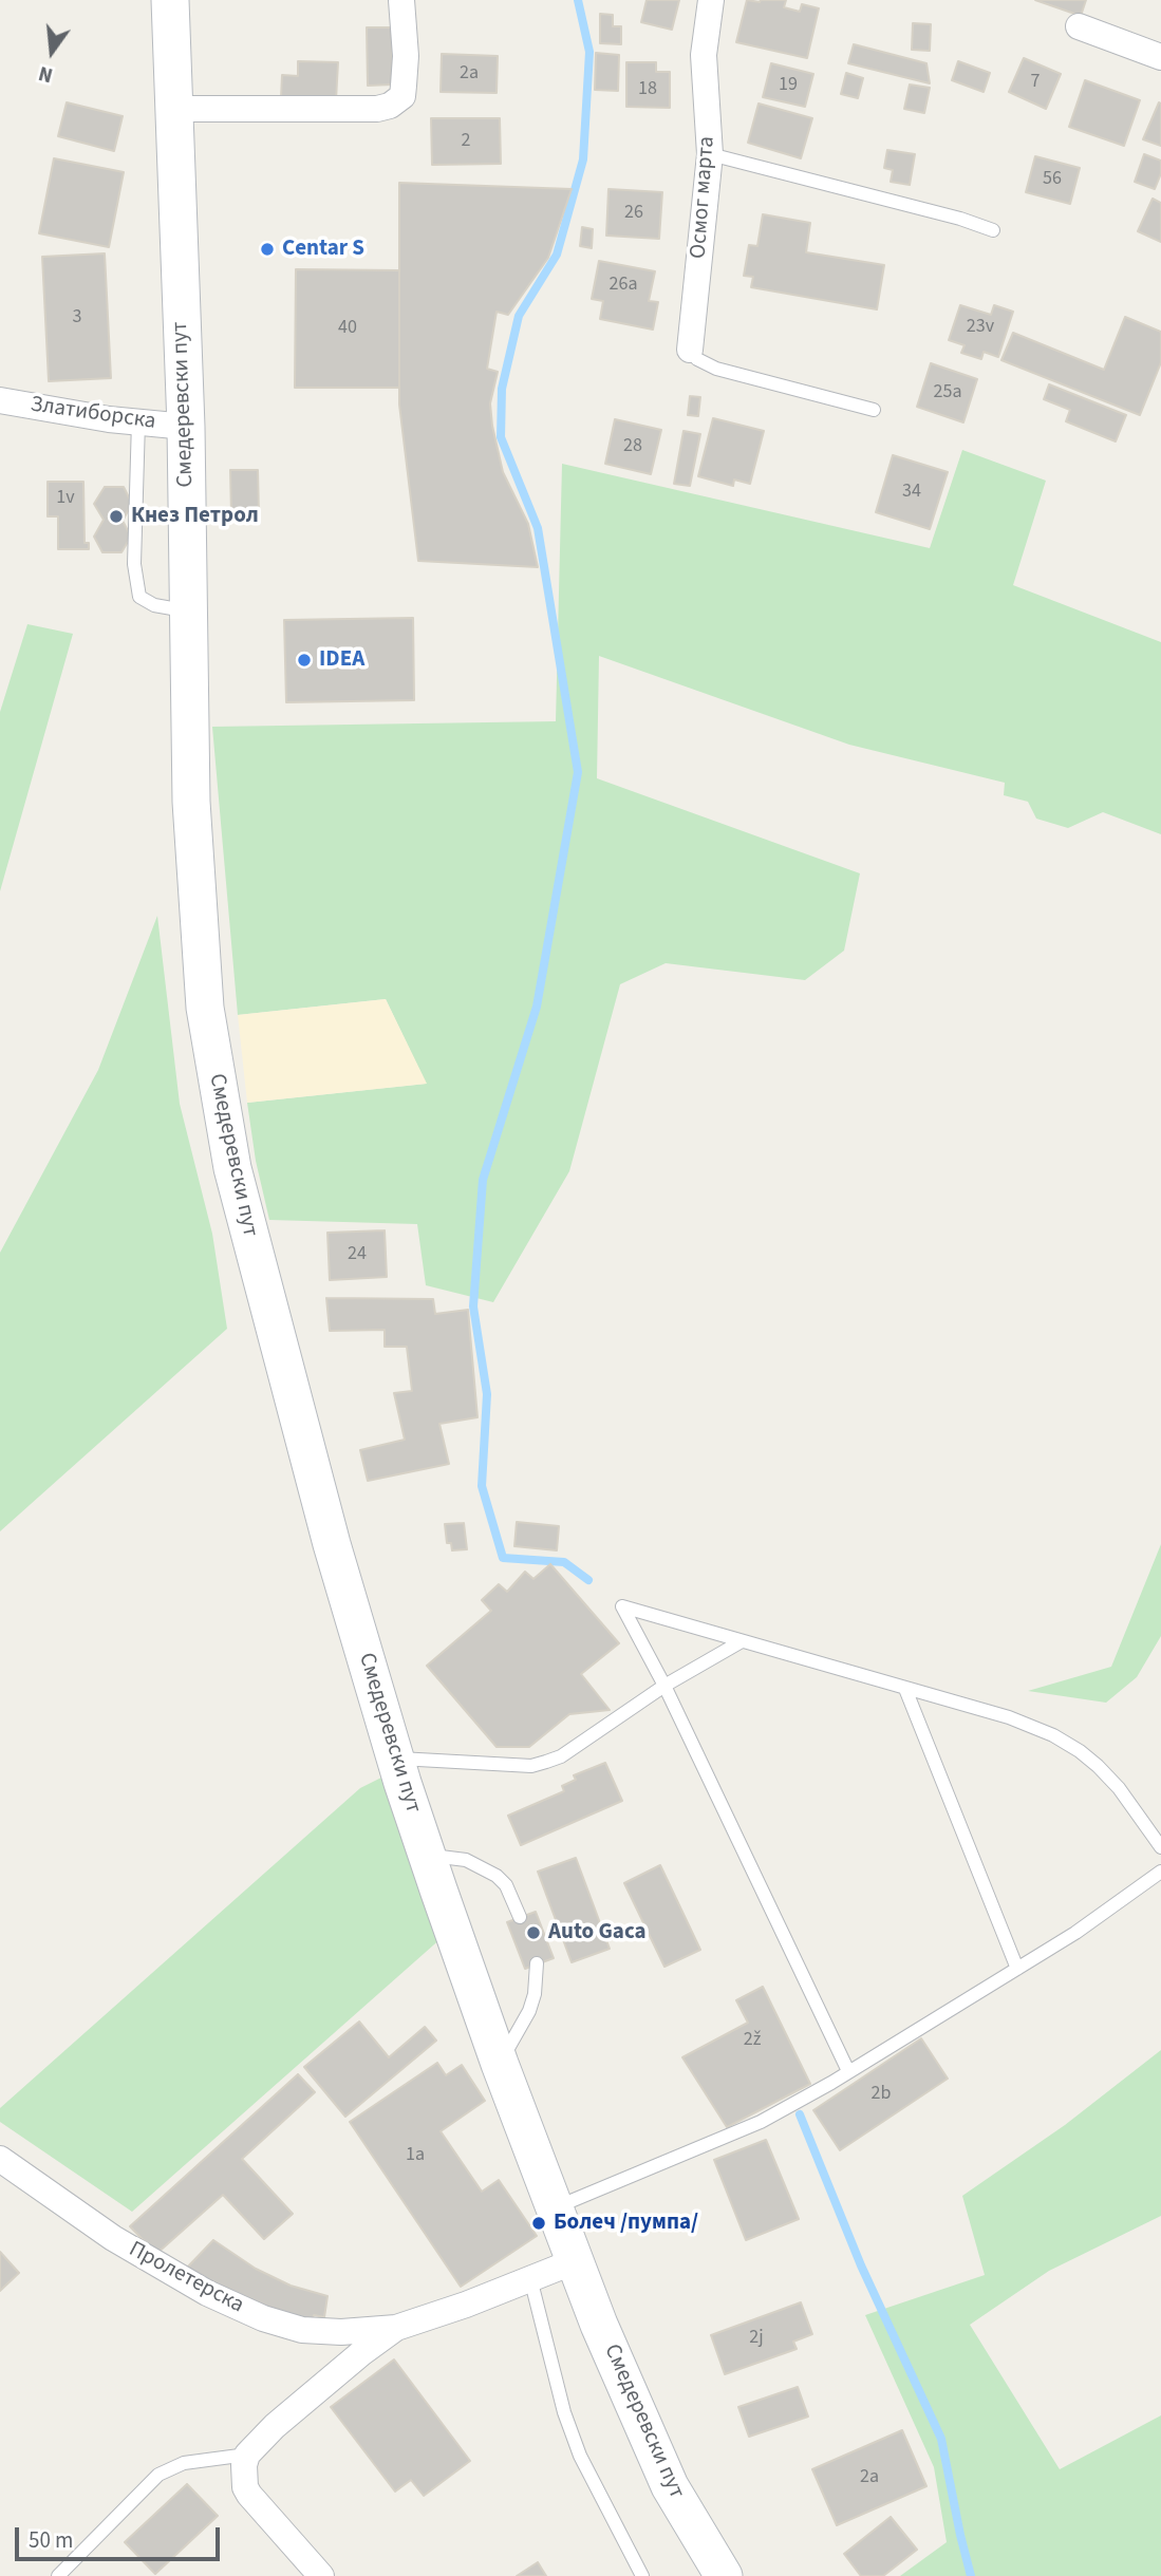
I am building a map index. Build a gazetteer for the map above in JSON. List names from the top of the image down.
{
  "streets": {
    "main road": ["Смедеревски пут"],
    "street": ["Осмог марта", "Златиборска", "Пролетерска"]
  },
  "crossings": [
    ["Смедеревски пут", "Златиборска"]
  ],
  "places": [
    "Centar S",
    "Кнез Петрол",
    "IDEA",
    "Auto Gaca",
    "Болеч /пумпа/"
  ],
  "house_numbers": [
    "2a",
    "7",
    "19",
    "18",
    "2",
    "56",
    "26",
    "26a",
    "3",
    "23v",
    "40",
    "25a",
    "28",
    "34",
    "1v",
    "24",
    "2ž",
    "2b",
    "1a",
    "2j",
    "2a"
  ],
  "scale_bar": "50 m",
  "north": "bottom"
}
